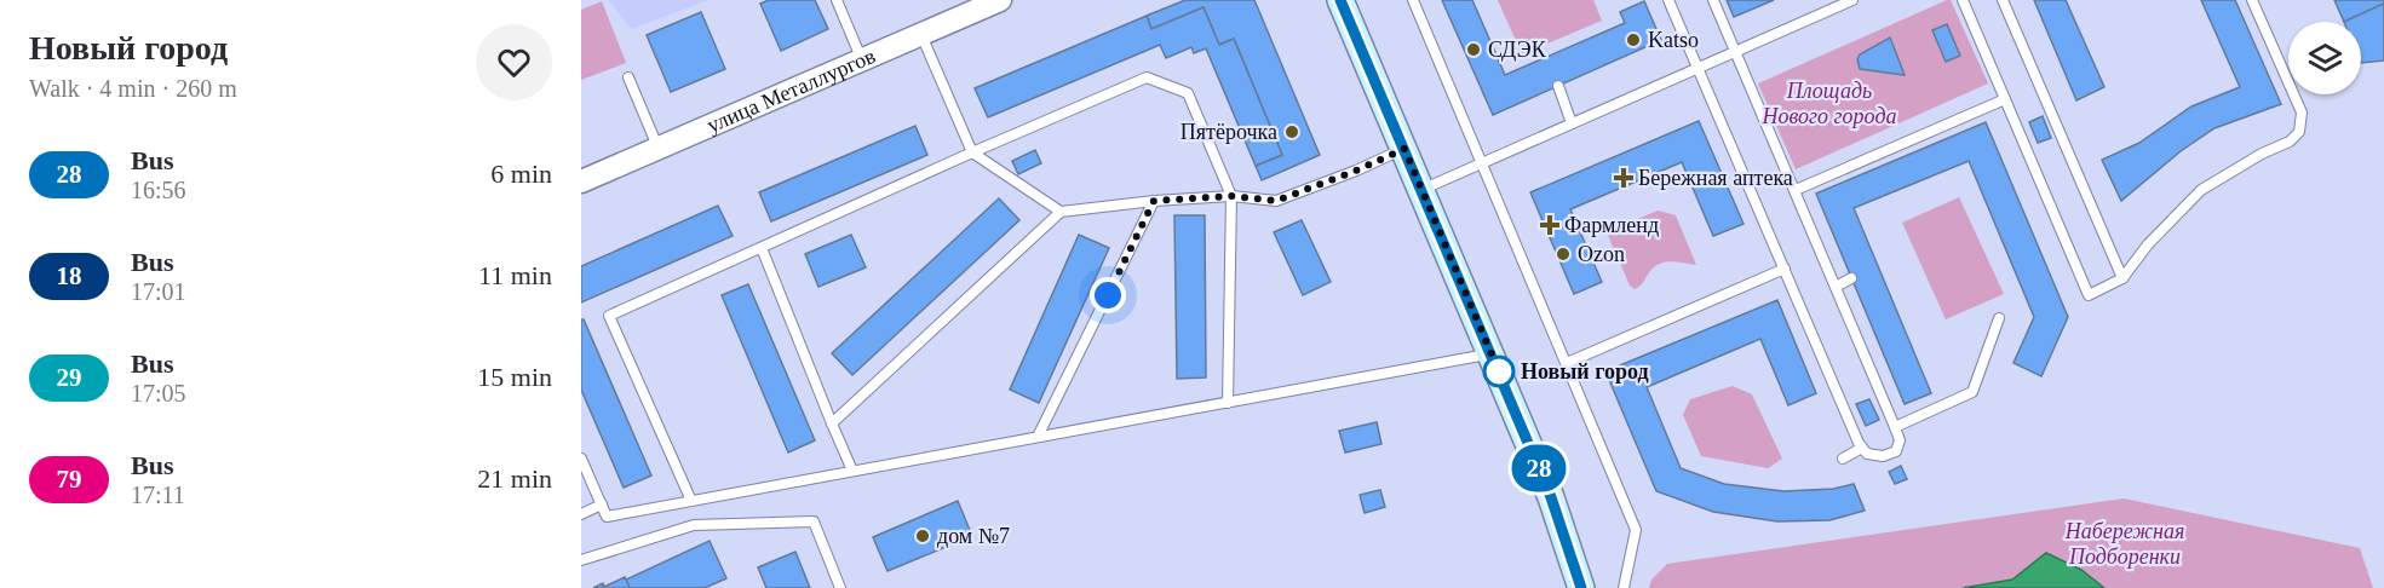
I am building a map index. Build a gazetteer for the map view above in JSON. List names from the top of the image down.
{
  "streets": {
    "street": ["улица Металлургов"]
  },
  "parks": ["Площадь Нового города", "Набережная Подборенки"],
  "places": {
    "other": [
      "Katso",
      "СДЭК",
      "Пятёрочка",
      "Ozon",
      "Новый город",
      "дом №7"
    ],
    "health": ["Бережная аптека", "Фармленд"]
  },
  "lines": ["bus line 28"],
  "page": {
    "heading": ["Новый город", "Walk · 4 min · 260 m"],
    "on_map": "28",
    "list": [
      {
        "mark": "28",
        "name": "Bus",
        "note": "16:56",
        "value": "6 min"
      },
      {
        "mark": "18",
        "name": "Bus",
        "note": "17:01",
        "value": "11 min"
      },
      {
        "mark": "29",
        "name": "Bus",
        "note": "17:05",
        "value": "15 min"
      },
      {
        "mark": "79",
        "name": "Bus",
        "note": "17:11",
        "value": "21 min"
      }
    ]
  }
}
